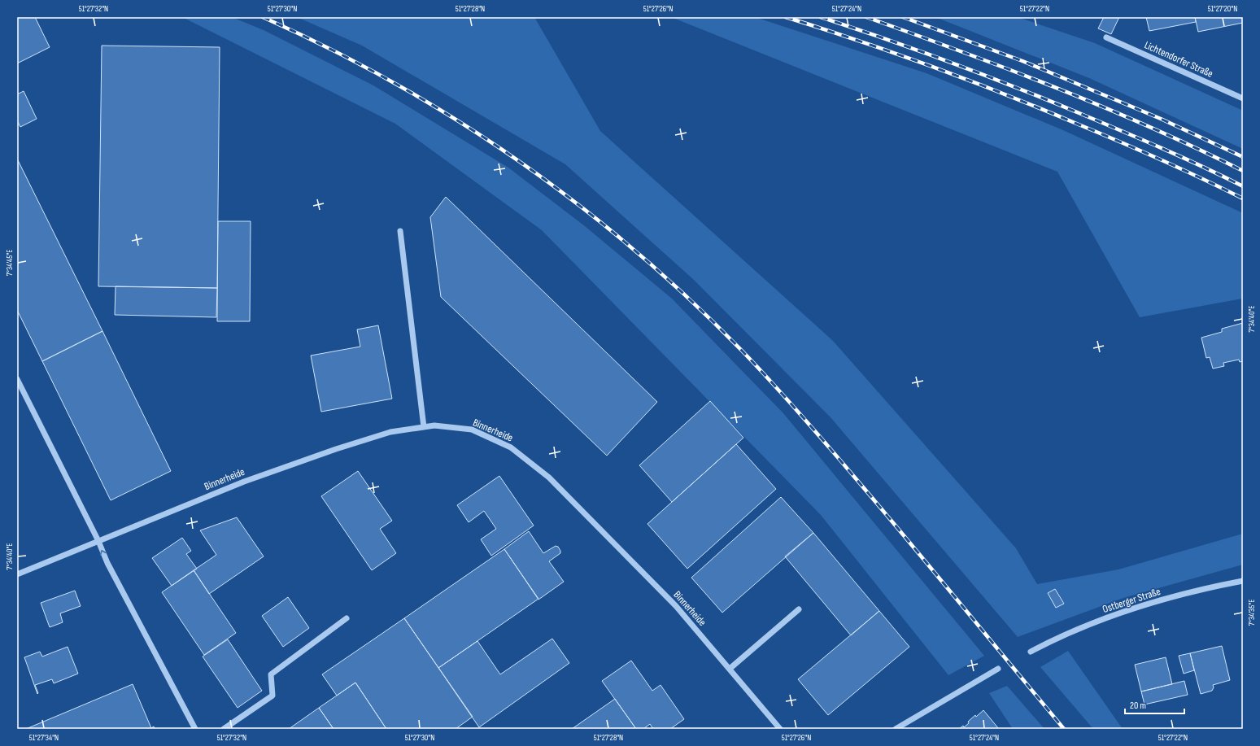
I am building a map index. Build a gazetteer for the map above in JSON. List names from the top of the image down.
{
  "streets": {
    "street": ["Lichtendorfer Straße", "Binnerheide", "Ostberger Straße"]
  },
  "scale_bar": "20 m",
  "coordinates": [
    "51°27'32\"N",
    "51°27'30\"N",
    "51°27'28\"N",
    "51°27'26\"N",
    "51°27'24\"N",
    "51°27'22\"N",
    "51°27'20\"N",
    "7°34'45\"E",
    "7°34'40\"E",
    "7°34'35\"E",
    "51°27'34\"N"
  ]
}
